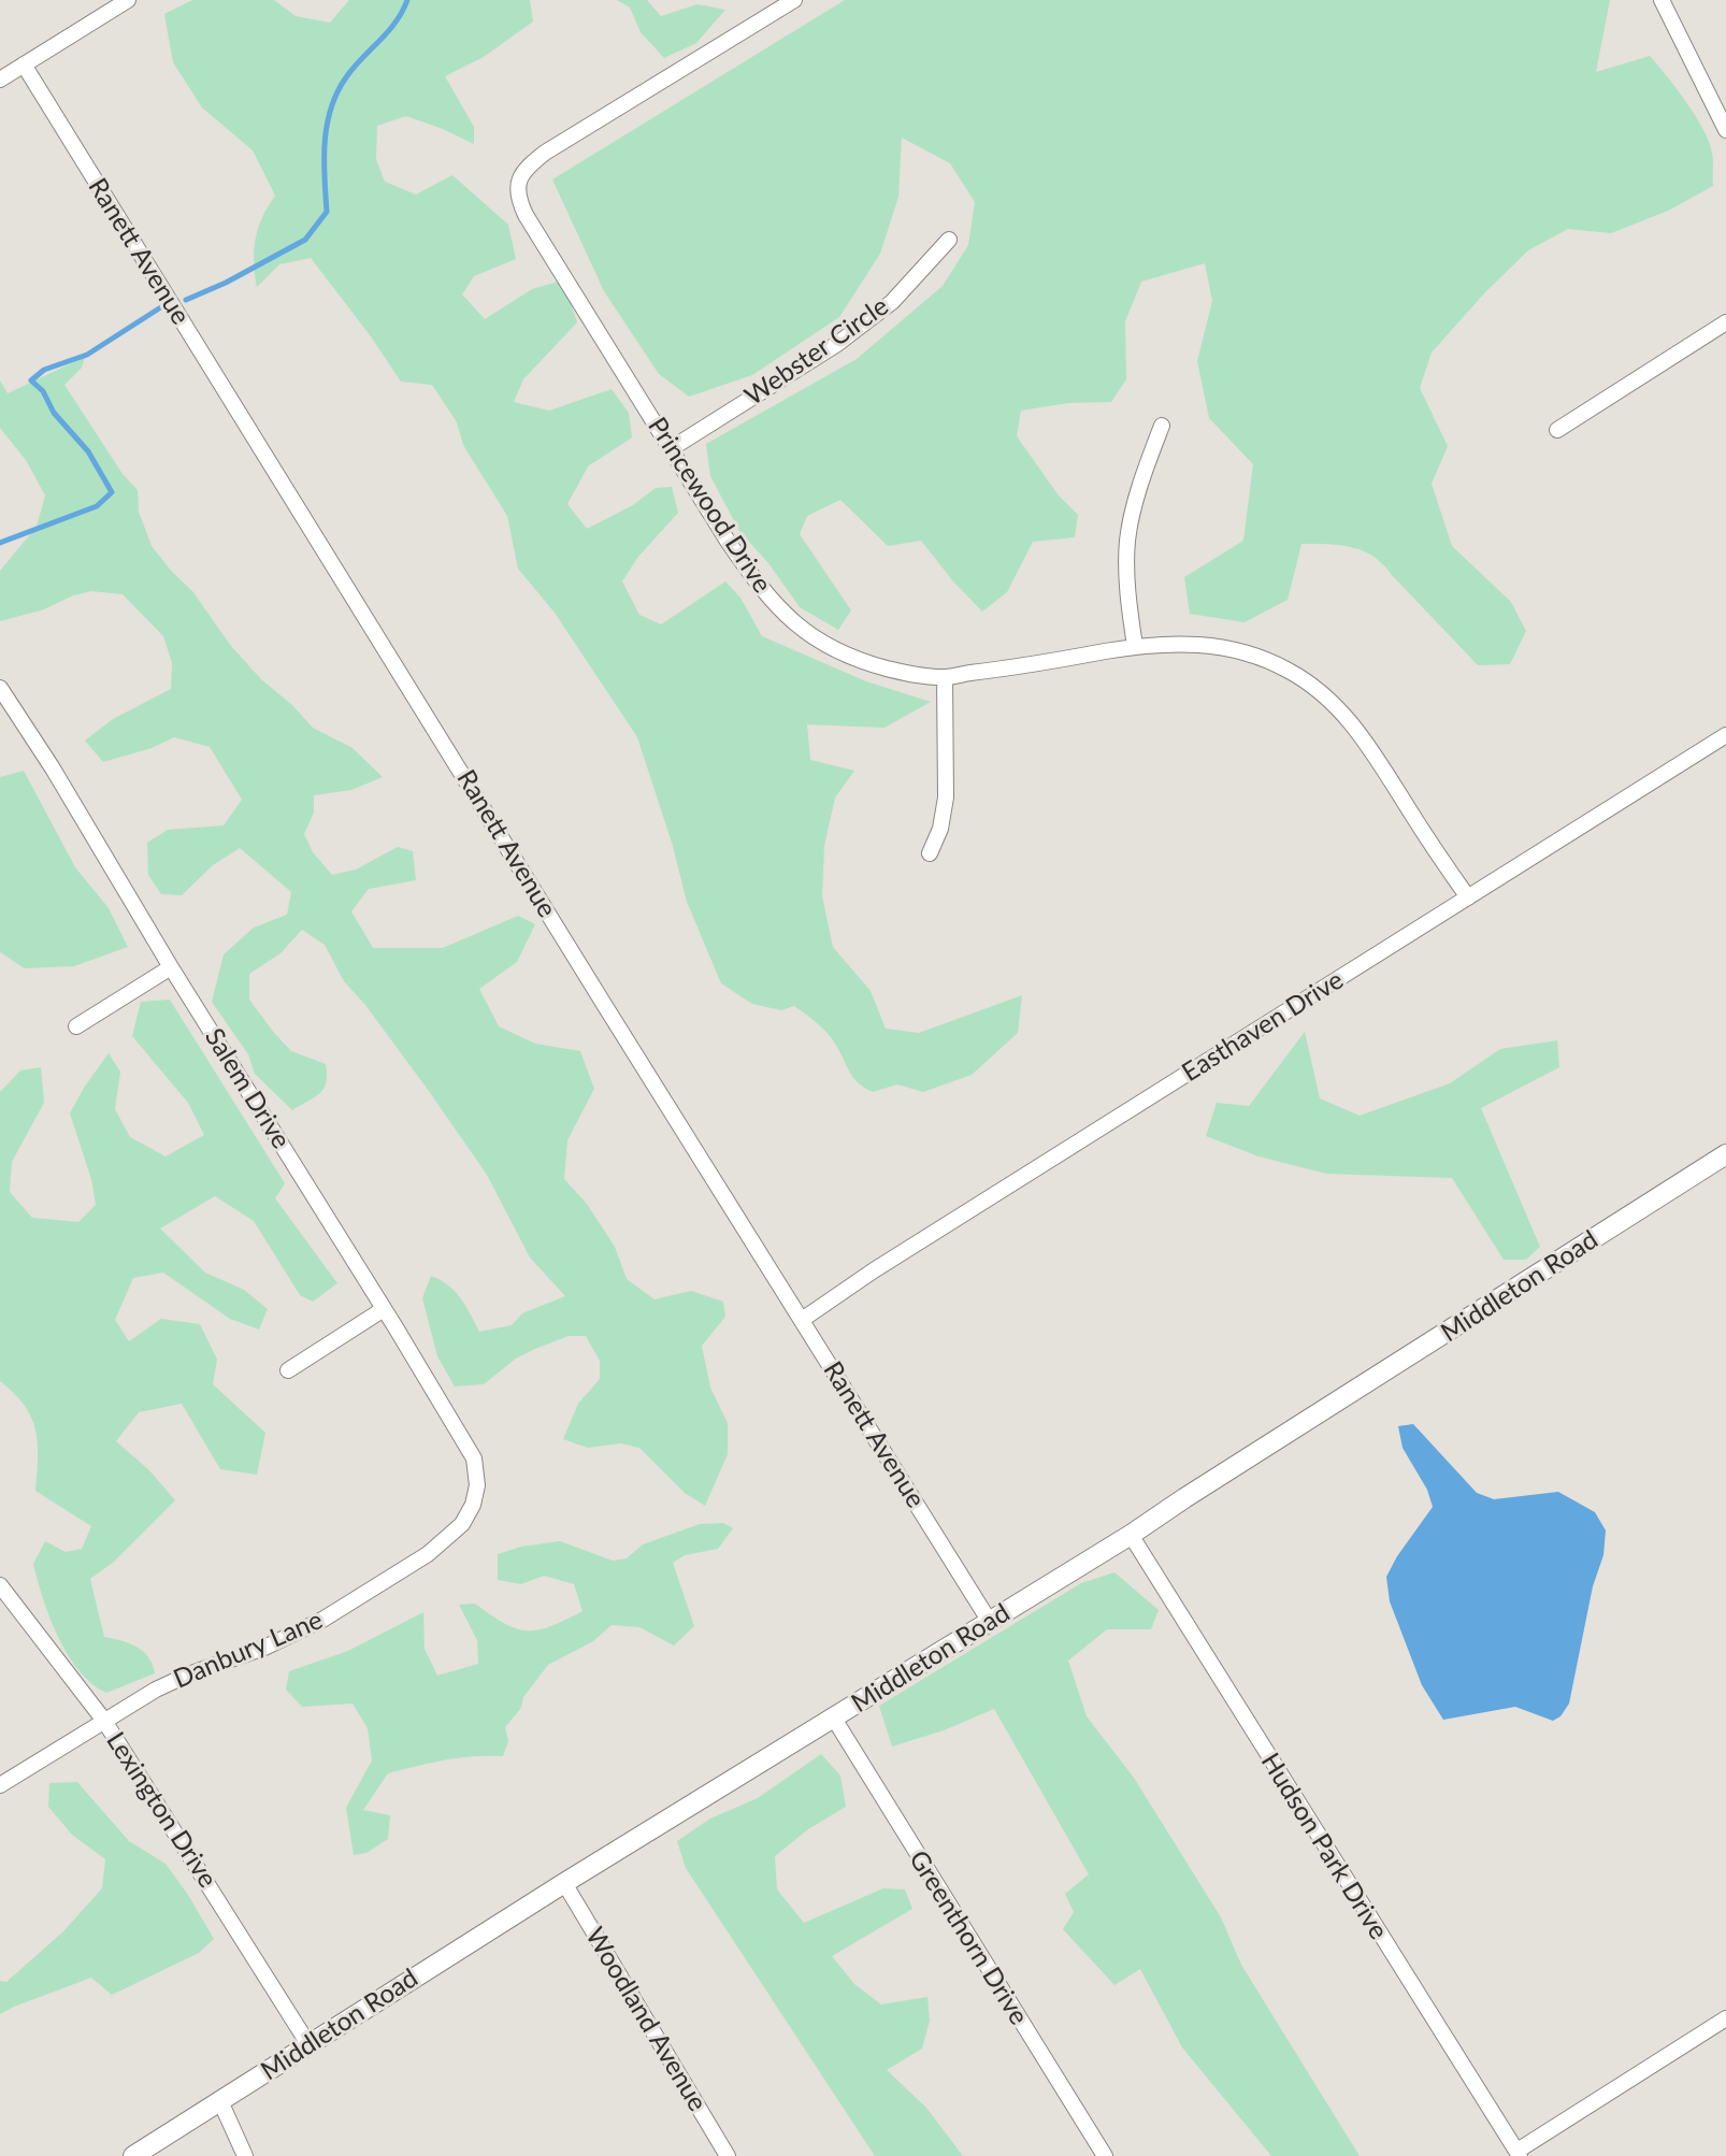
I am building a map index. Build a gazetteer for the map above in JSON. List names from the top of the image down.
{
  "streets": {
    "street": [
      "Ranett Avenue",
      "Webster Circle",
      "Princewood Drive",
      "Easthaven Drive",
      "Salem Drive",
      "Middleton Road",
      "Danbury Lane",
      "Lexington Drive",
      "Hudson Park Drive",
      "Greenthorn Drive",
      "Woodland Avenue"
    ]
  },
  "crossings": [
    ["Ranett Avenue", "Easthaven Drive"],
    ["Ranett Avenue", "Middleton Road"],
    ["Webster Circle", "Princewood Drive"],
    ["Princewood Drive", "Easthaven Drive"],
    ["Salem Drive", "Danbury Lane"],
    ["Middleton Road", "Lexington Drive"],
    ["Middleton Road", "Hudson Park Drive"],
    ["Middleton Road", "Greenthorn Drive"],
    ["Middleton Road", "Woodland Avenue"],
    ["Danbury Lane", "Lexington Drive"]
  ]
}
